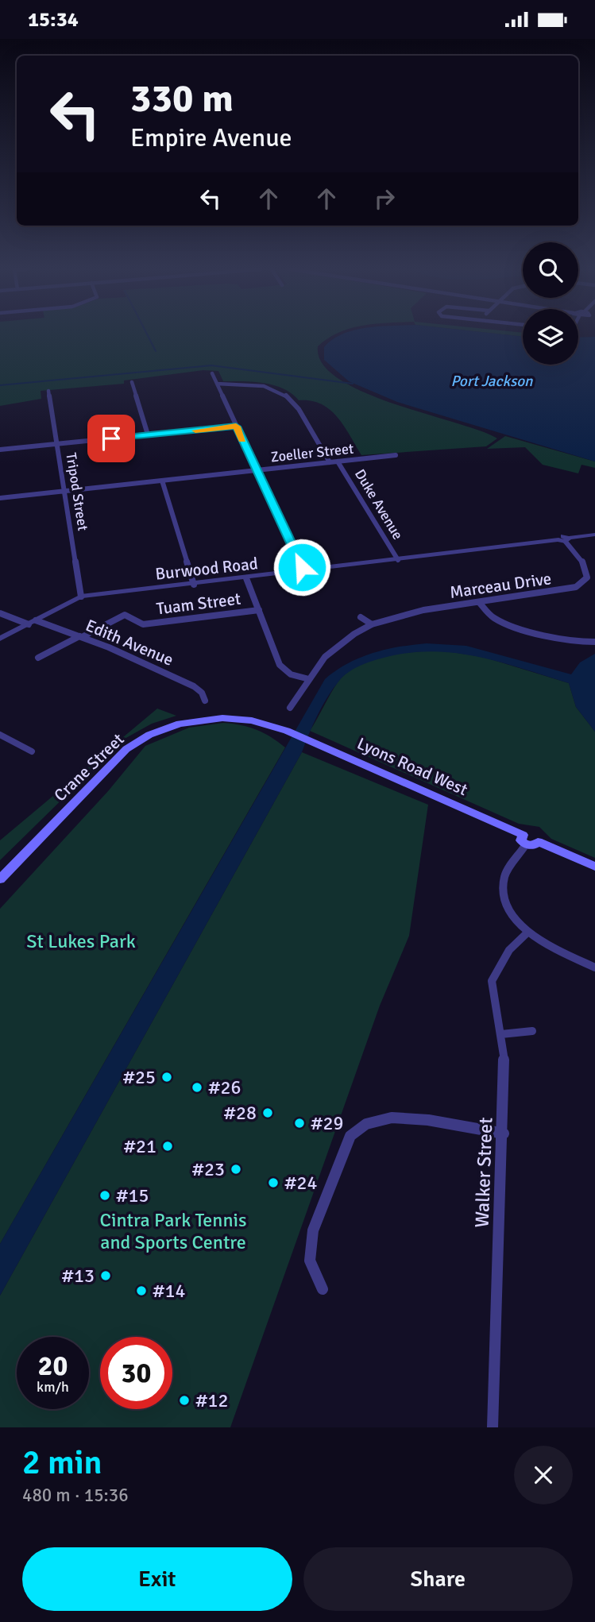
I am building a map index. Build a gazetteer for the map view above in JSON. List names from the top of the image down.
{
  "streets": {
    "main road": ["Lyons Road West", "Crane Street"],
    "street": [
      "Zoeller Street",
      "Tripod Street",
      "Duke Avenue",
      "Burwood Road",
      "Marceau Drive",
      "Tuam Street",
      "Edith Avenue",
      "Walker Street"
    ]
  },
  "crossings": [
    ["Zoeller Street", "Tripod Street"],
    ["Zoeller Street", "Duke Avenue"],
    ["Tripod Street", "Burwood Road"],
    ["Duke Avenue", "Burwood Road"],
    ["Burwood Road", "Marceau Drive"],
    ["Burwood Road", "Edith Avenue"],
    ["Tuam Street", "Edith Avenue"],
    ["Lyons Road West", "Crane Street"]
  ],
  "water": ["Port Jackson"],
  "parks": ["St Lukes Park", "Cintra Park Tennis and Sports Centre"],
  "places": [
    "#25",
    "#26",
    "#28",
    "#29",
    "#21",
    "#23",
    "#24",
    "#15",
    "#13",
    "#14",
    "#12"
  ],
  "page": {
    "status": "15:34",
    "turn": ["330 m", "Empire Avenue"],
    "speed": "20 km/h",
    "limit": "30",
    "heading": ["2 min", "480 m · 15:36"],
    "buttons": ["Exit", "Share"]
  }
}
